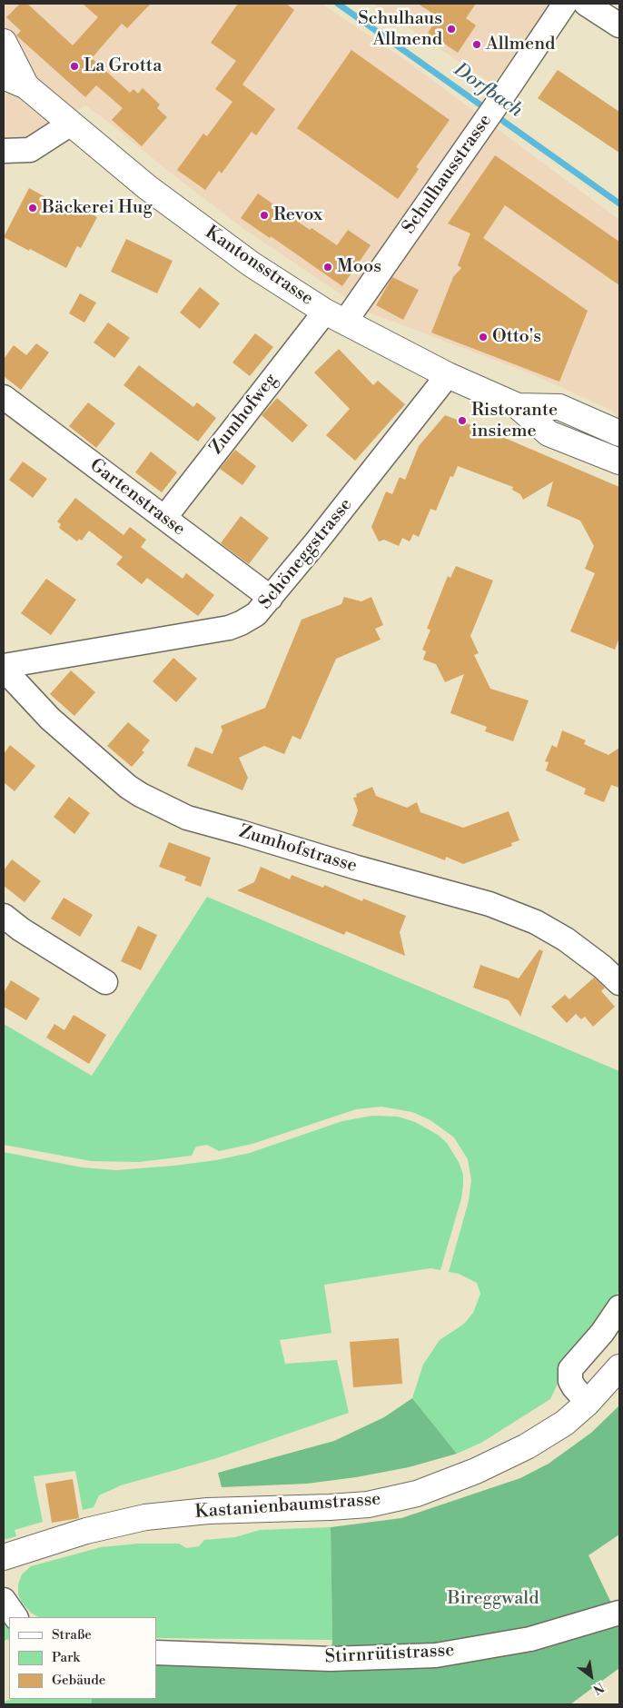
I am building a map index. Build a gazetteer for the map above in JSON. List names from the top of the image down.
{
  "streets": {
    "main road": ["Kantonsstrasse", "Kastanienbaumstrasse"],
    "street": [
      "Schulhausstrasse",
      "Zumhofweg",
      "Gartenstrasse",
      "Schöneggstrasse",
      "Zumhofstrasse",
      "Stirnrütistrasse"
    ]
  },
  "crossings": [
    ["Schulhausstrasse", "Kantonsstrasse"],
    ["Schulhausstrasse", "Zumhofweg"],
    ["Kantonsstrasse", "Zumhofweg"],
    ["Kantonsstrasse", "Schöneggstrasse"],
    ["Zumhofweg", "Gartenstrasse"],
    ["Gartenstrasse", "Schöneggstrasse"]
  ],
  "water": ["Dorfbach"],
  "parks": ["Bireggwald"],
  "places": [
    "Schulhaus Allmend",
    "Allmend",
    "La Grotta",
    "Bäckerei Hug",
    "Revox",
    "Moos",
    "Otto's",
    "Ristorante insieme"
  ],
  "legend": ["Straße", "Park", "Gebäude"],
  "north": "bottom right"
}
